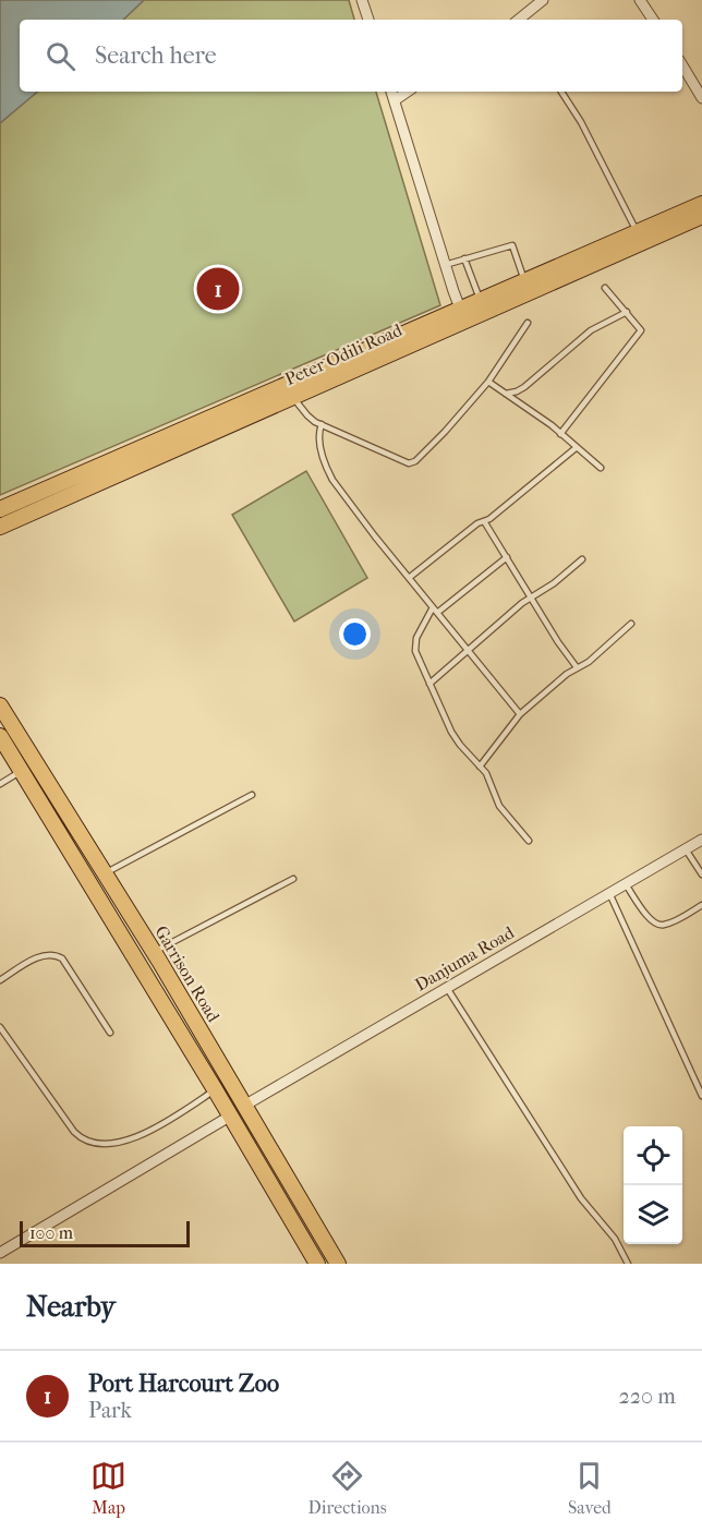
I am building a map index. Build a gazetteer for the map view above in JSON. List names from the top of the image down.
{
  "streets": {
    "main road": ["Peter Odili Road", "Garrison Road"],
    "street": ["Danjuma Road"]
  },
  "crossings": [
    ["Danjuma Road", "Garrison Road"]
  ],
  "scale_bar": "100 m",
  "page": {
    "search": "Search here",
    "pins": "1",
    "scale": "100 m",
    "heading": "Nearby",
    "list": [
      {
        "mark": "1",
        "name": "Port Harcourt Zoo",
        "note": "Park",
        "value": "220 m"
      }
    ],
    "nav": ["Map", "Directions", "Saved"]
  }
}
